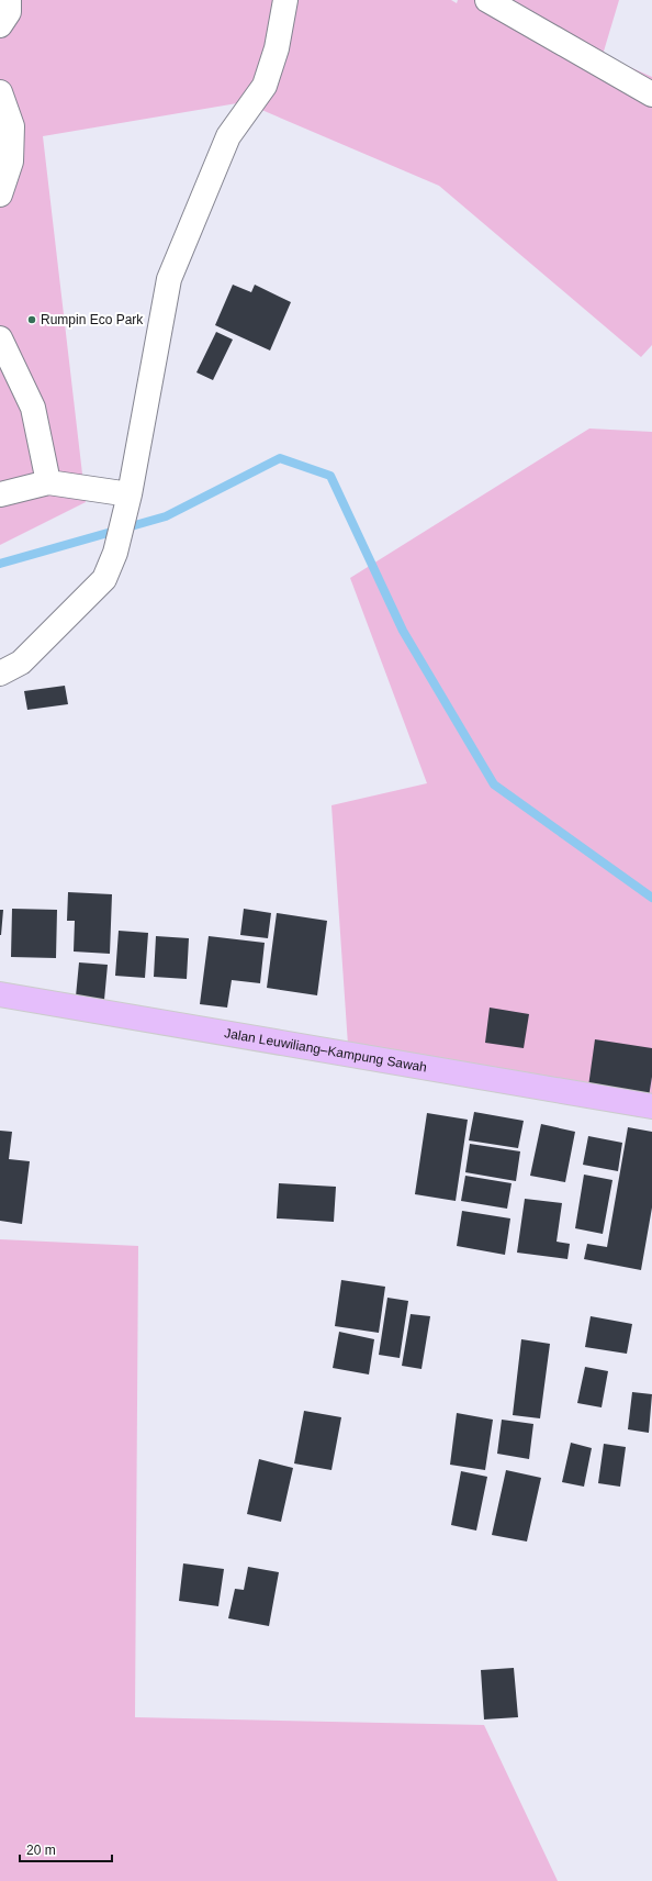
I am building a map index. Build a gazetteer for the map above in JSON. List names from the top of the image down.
{
  "streets": {
    "main road": ["Jalan Leuwiliang–Kampung Sawah"]
  },
  "places": ["Rumpin Eco Park"],
  "scale_bar": "20 m"
}
